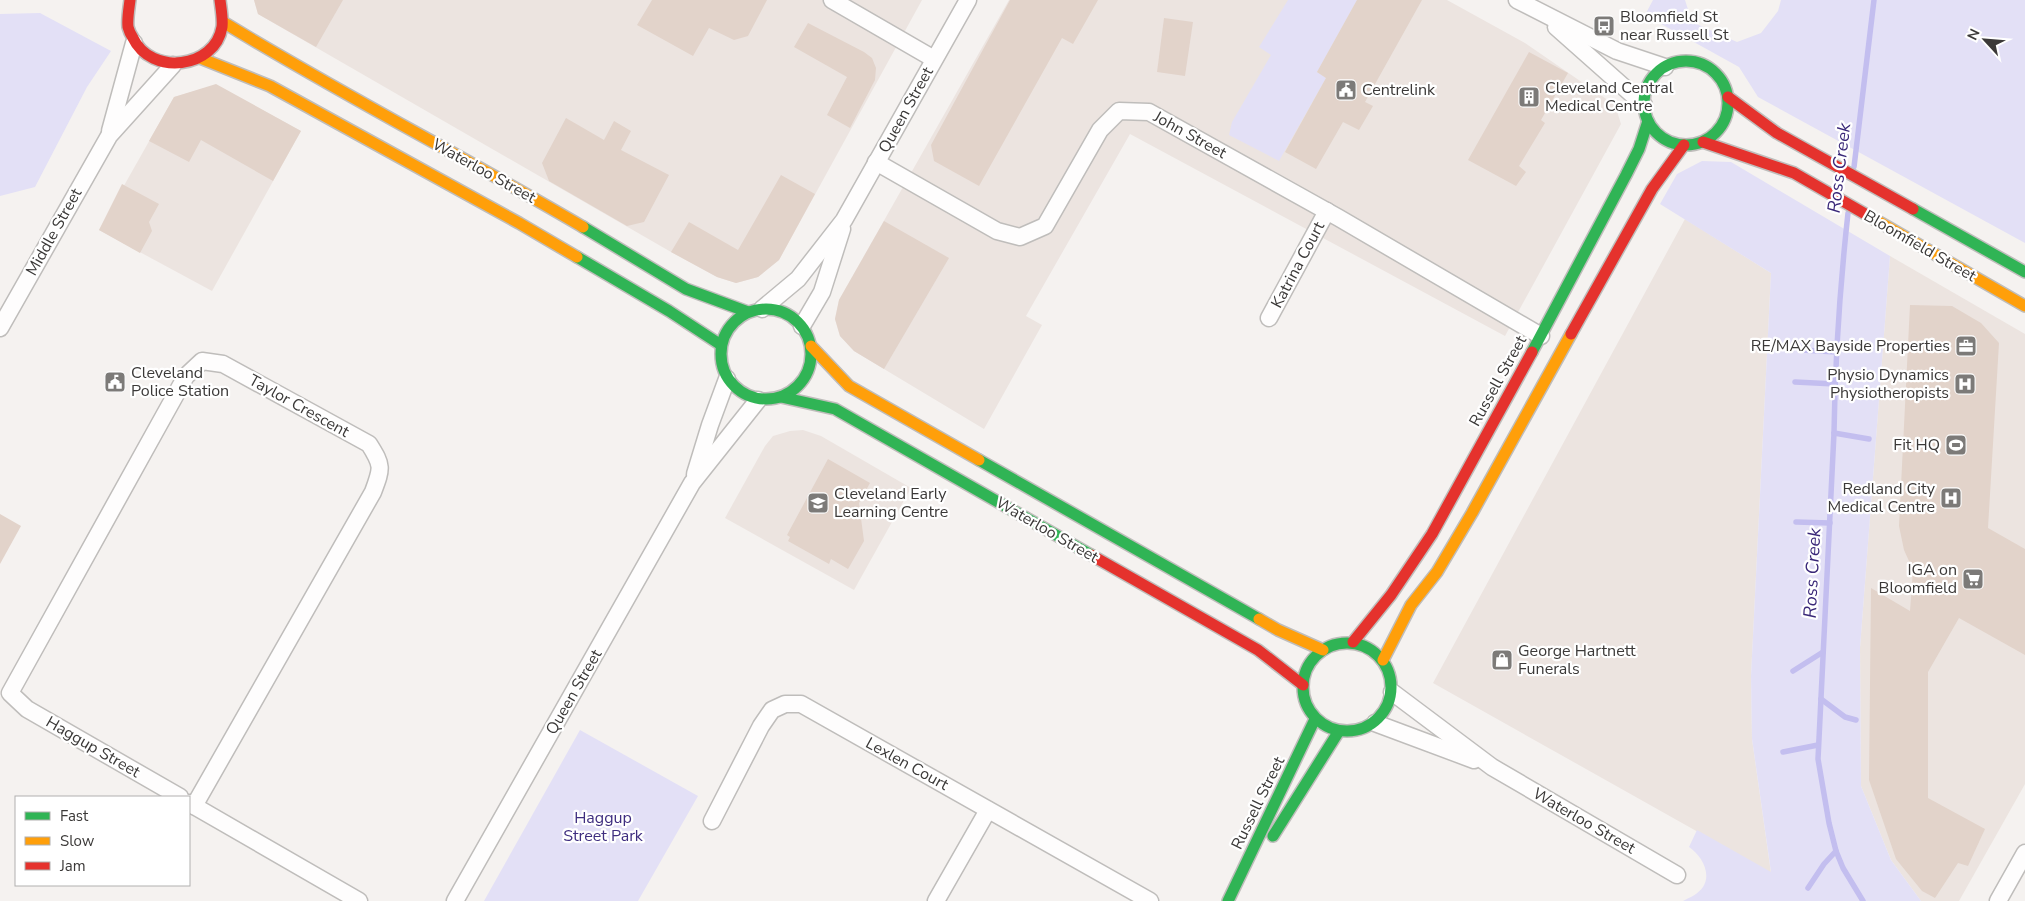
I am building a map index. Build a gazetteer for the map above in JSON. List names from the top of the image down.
{
  "streets": {
    "main road": ["Waterloo Street", "Bloomfield Street", "Russell Street"],
    "street": [
      "Queen Street",
      "John Street",
      "Middle Street",
      "Katrina Court",
      "Taylor Crescent",
      "Haggup Street",
      "Lexlen Court"
    ]
  },
  "crossings": [
    ["Queen Street", "John Street"],
    ["Queen Street", "Waterloo Street"],
    ["John Street", "Katrina Court"],
    ["John Street", "Russell Street"],
    ["Waterloo Street", "Russell Street"],
    ["Bloomfield Street", "Russell Street"],
    ["Taylor Crescent", "Haggup Street"]
  ],
  "water": ["Ross Creek"],
  "parks": ["Haggup Street Park"],
  "places": {
    "bus stop": ["Bloomfield St near Russell St"],
    "public building": ["Centrelink", "Cleveland Police Station"],
    "building": ["Cleveland Central Medical Centre"],
    "office": ["RE/MAX Bayside Properties"],
    "hospital": ["Physio Dynamics Physiotheropists", "Redland City Medical Centre"],
    "sports": ["Fit HQ"],
    "school or university": ["Cleveland Early Learning Centre"],
    "supermarket": ["IGA on Bloomfield"],
    "shop": ["George Hartnett Funerals"]
  },
  "legend": ["Fast", "Slow", "Jam"],
  "north": "top left"
}
